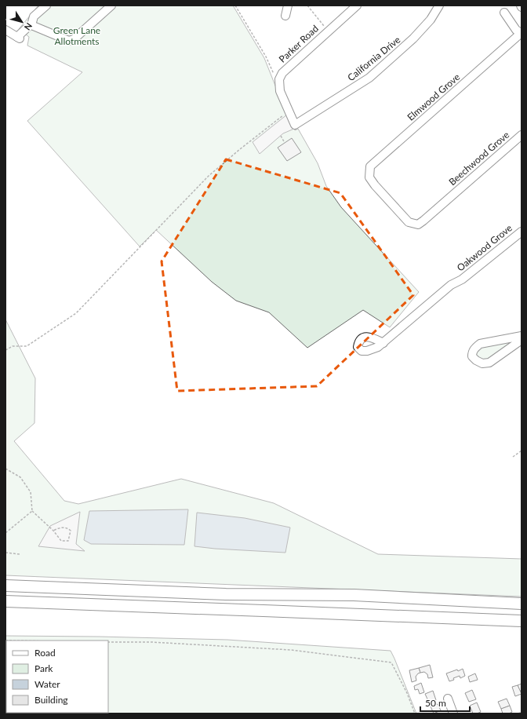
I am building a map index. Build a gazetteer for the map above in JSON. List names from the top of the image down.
{
  "streets": {
    "street": [
      "Parker Road",
      "California Drive",
      "Elmwood Grove",
      "Beechwood Grove",
      "Oakwood Grove"
    ]
  },
  "crossings": [
    ["Elmwood Grove", "Beechwood Grove"]
  ],
  "parks": ["Green Lane Allotments"],
  "legend": [
    "Road",
    "Park",
    "Water",
    "Building"
  ],
  "scale_bar": "50 m",
  "north": "bottom right"
}
